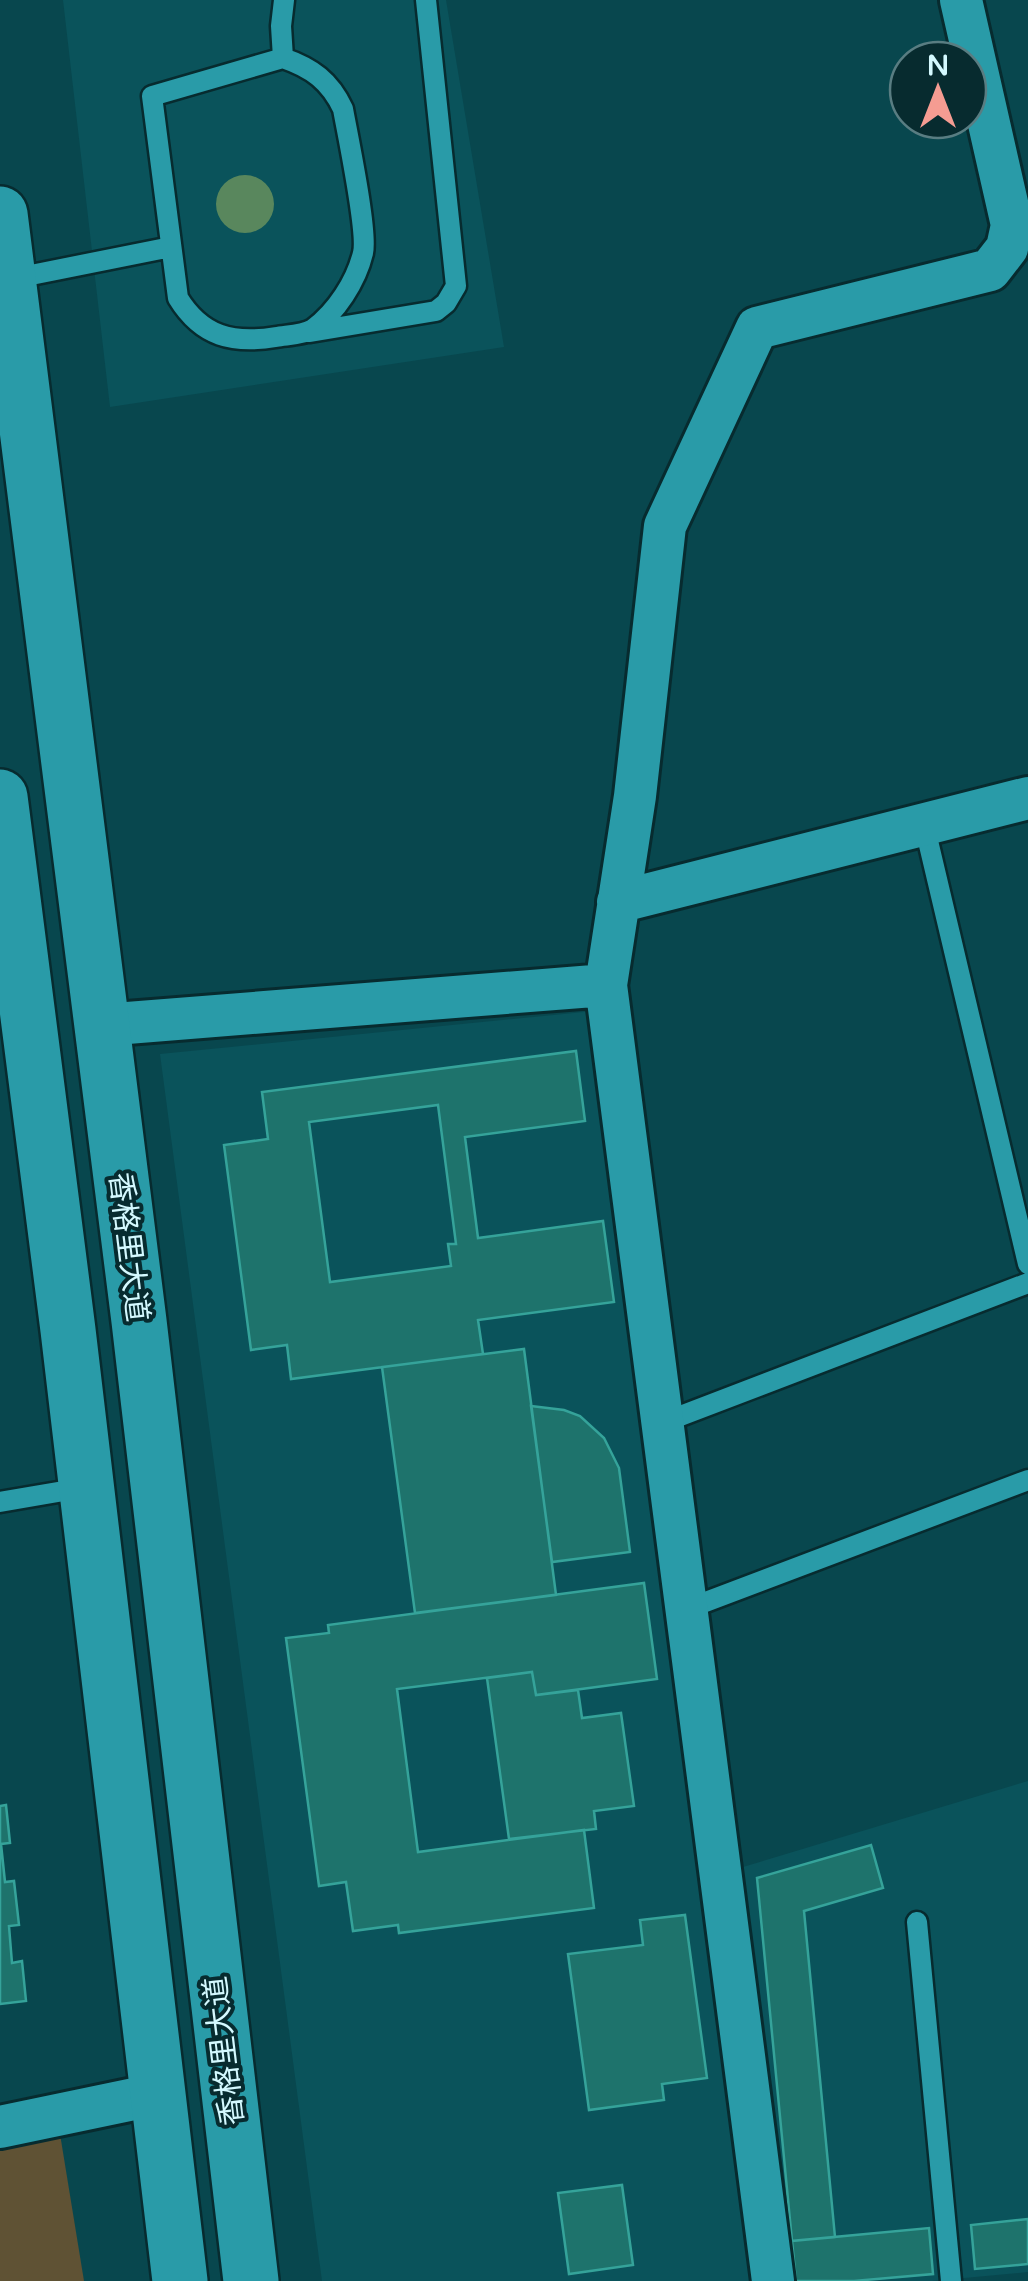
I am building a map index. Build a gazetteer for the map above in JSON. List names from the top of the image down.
{
  "streets": {
    "main road": ["香格里大道"]
  },
  "north": "top"
}
